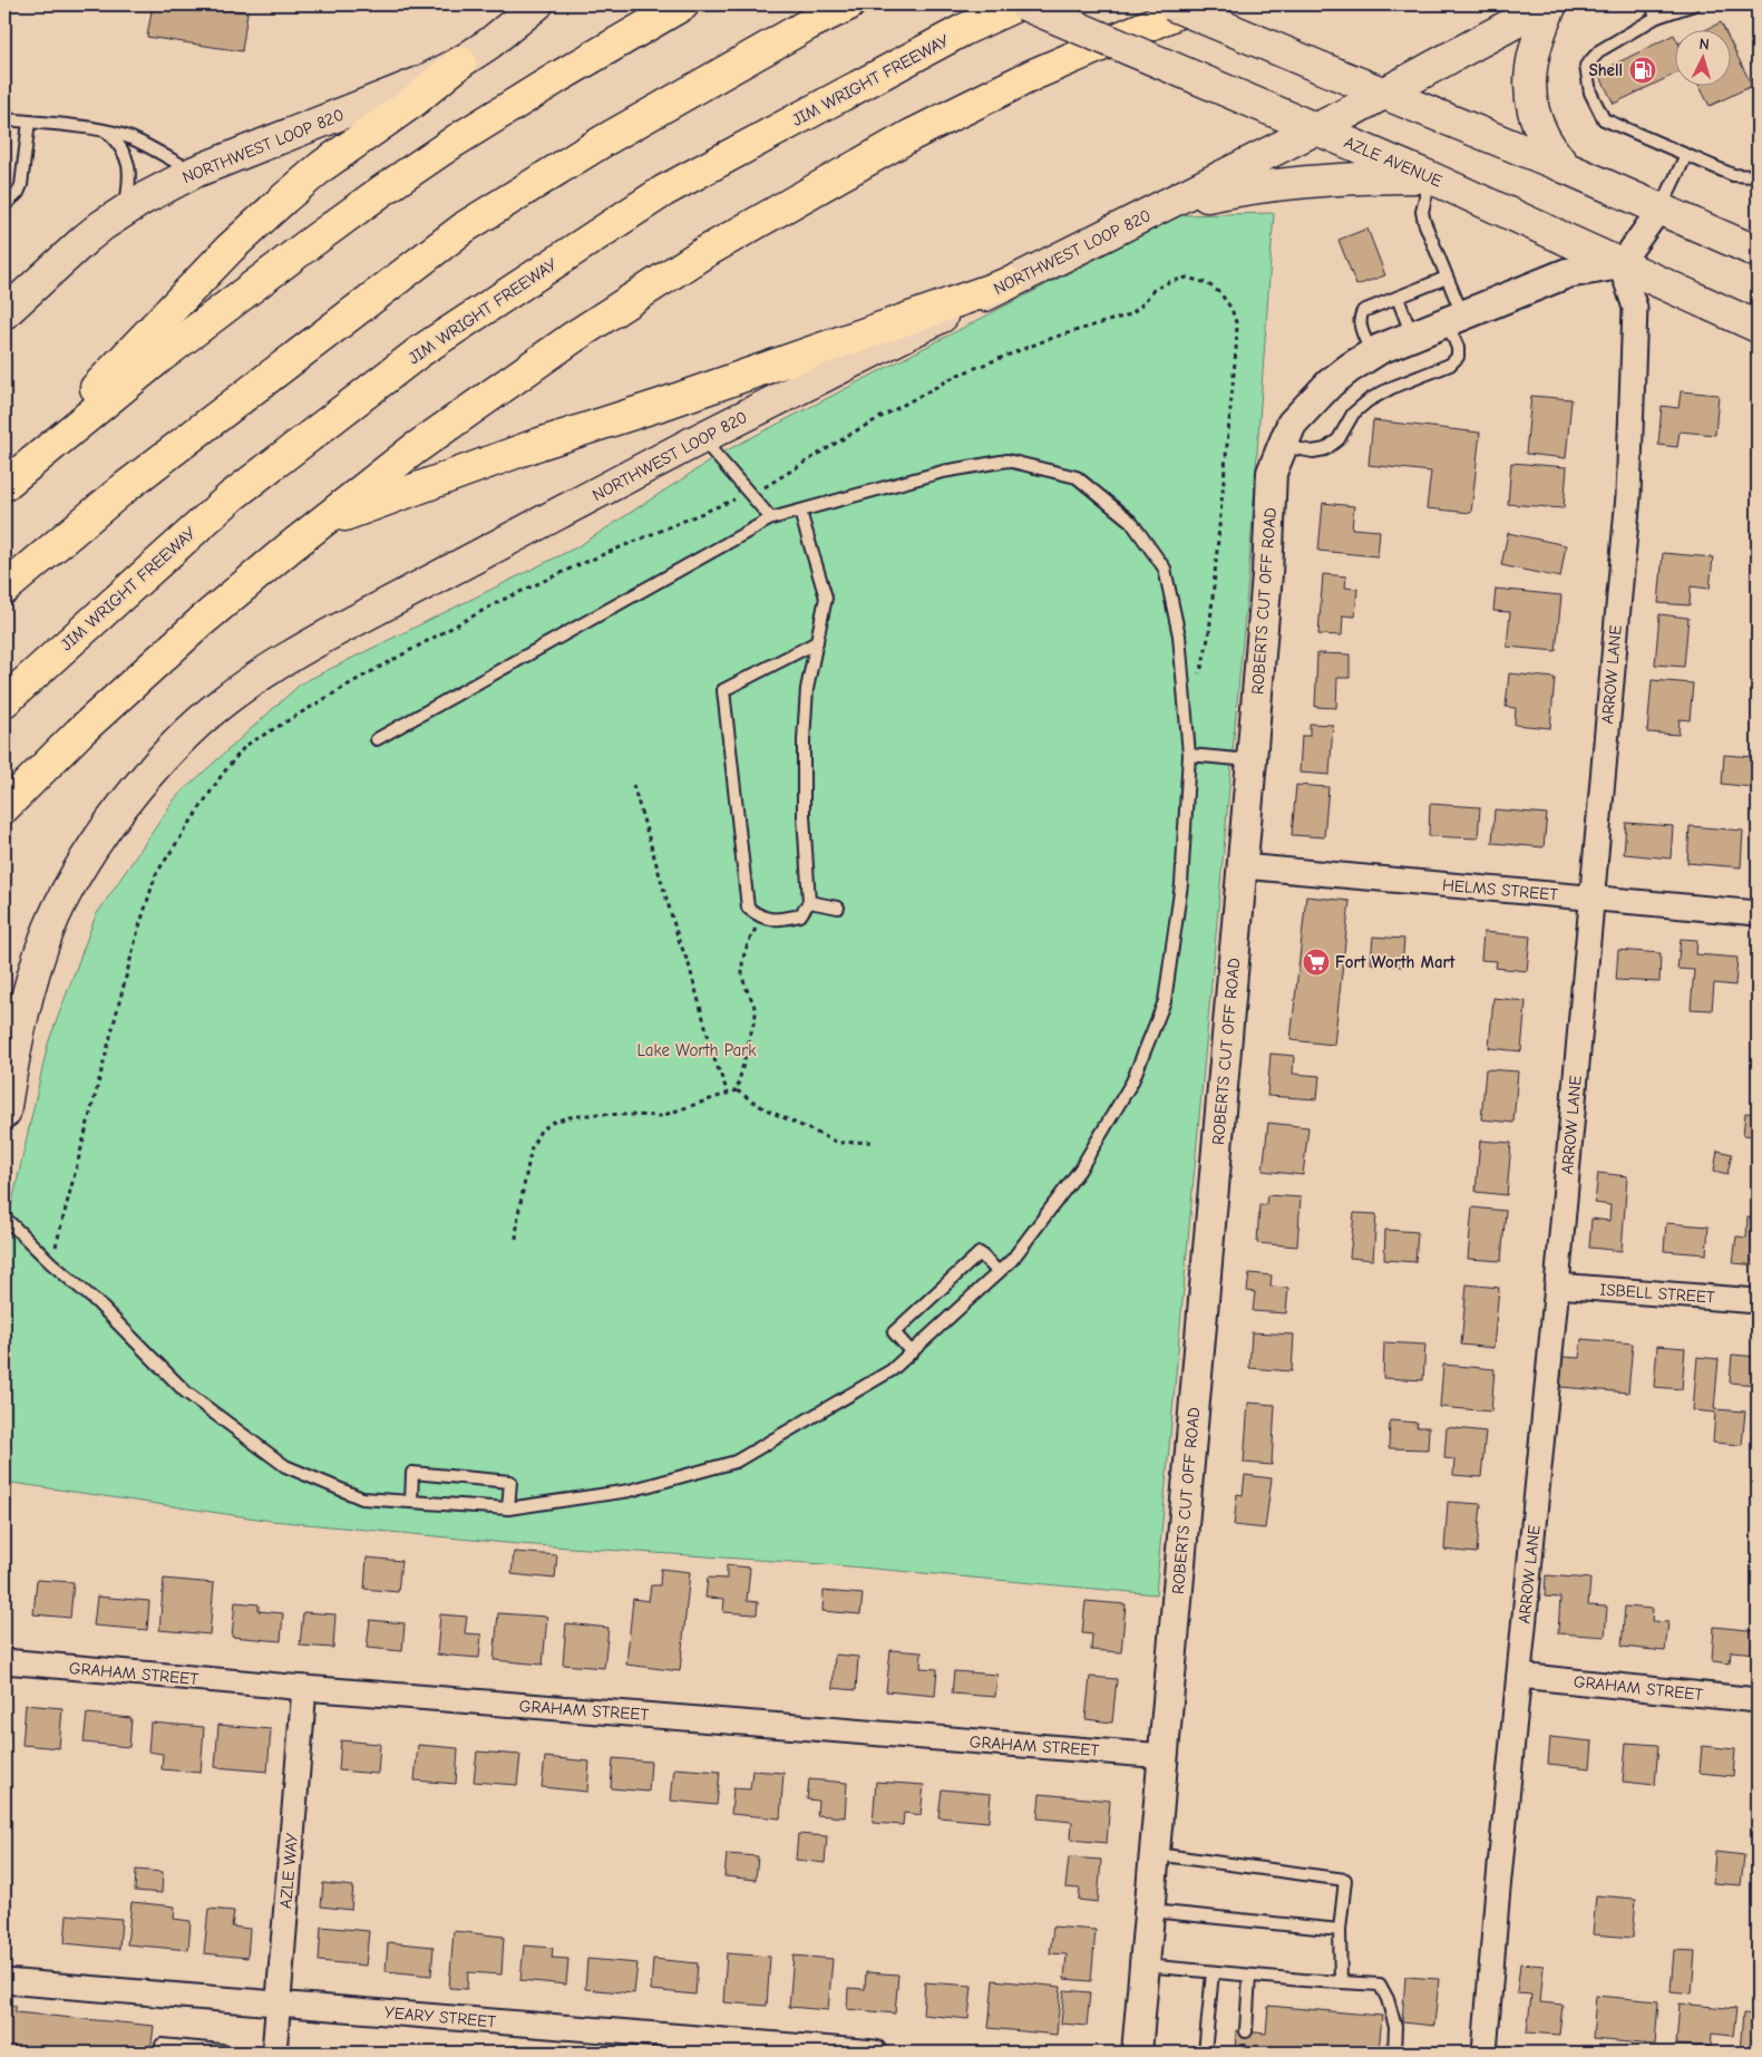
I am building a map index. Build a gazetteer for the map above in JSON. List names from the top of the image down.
{
  "streets": {
    "highway": ["JIM WRIGHT FREEWAY"],
    "main road": ["NORTHWEST LOOP 820", "AZLE AVENUE"],
    "street": [
      "ROBERTS CUT OFF ROAD",
      "ARROW LANE",
      "HELMS STREET",
      "ISBELL STREET",
      "GRAHAM STREET",
      "AZLE WAY",
      "YEARY STREET"
    ]
  },
  "crossings": [
    ["NORTHWEST LOOP 820", "AZLE AVENUE"],
    ["AZLE AVENUE", "ROBERTS CUT OFF ROAD"],
    ["AZLE AVENUE", "ARROW LANE"],
    ["ROBERTS CUT OFF ROAD", "ARROW LANE"],
    ["ROBERTS CUT OFF ROAD", "HELMS STREET"],
    ["ROBERTS CUT OFF ROAD", "GRAHAM STREET"],
    ["ARROW LANE", "HELMS STREET"],
    ["ARROW LANE", "ISBELL STREET"],
    ["ARROW LANE", "GRAHAM STREET"],
    ["GRAHAM STREET", "AZLE WAY"],
    ["AZLE WAY", "YEARY STREET"]
  ],
  "parks": ["Lake Worth Park"],
  "places": {
    "fuel station": ["Shell"],
    "supermarket": ["Fort Worth Mart"]
  },
  "north": "top"
}
